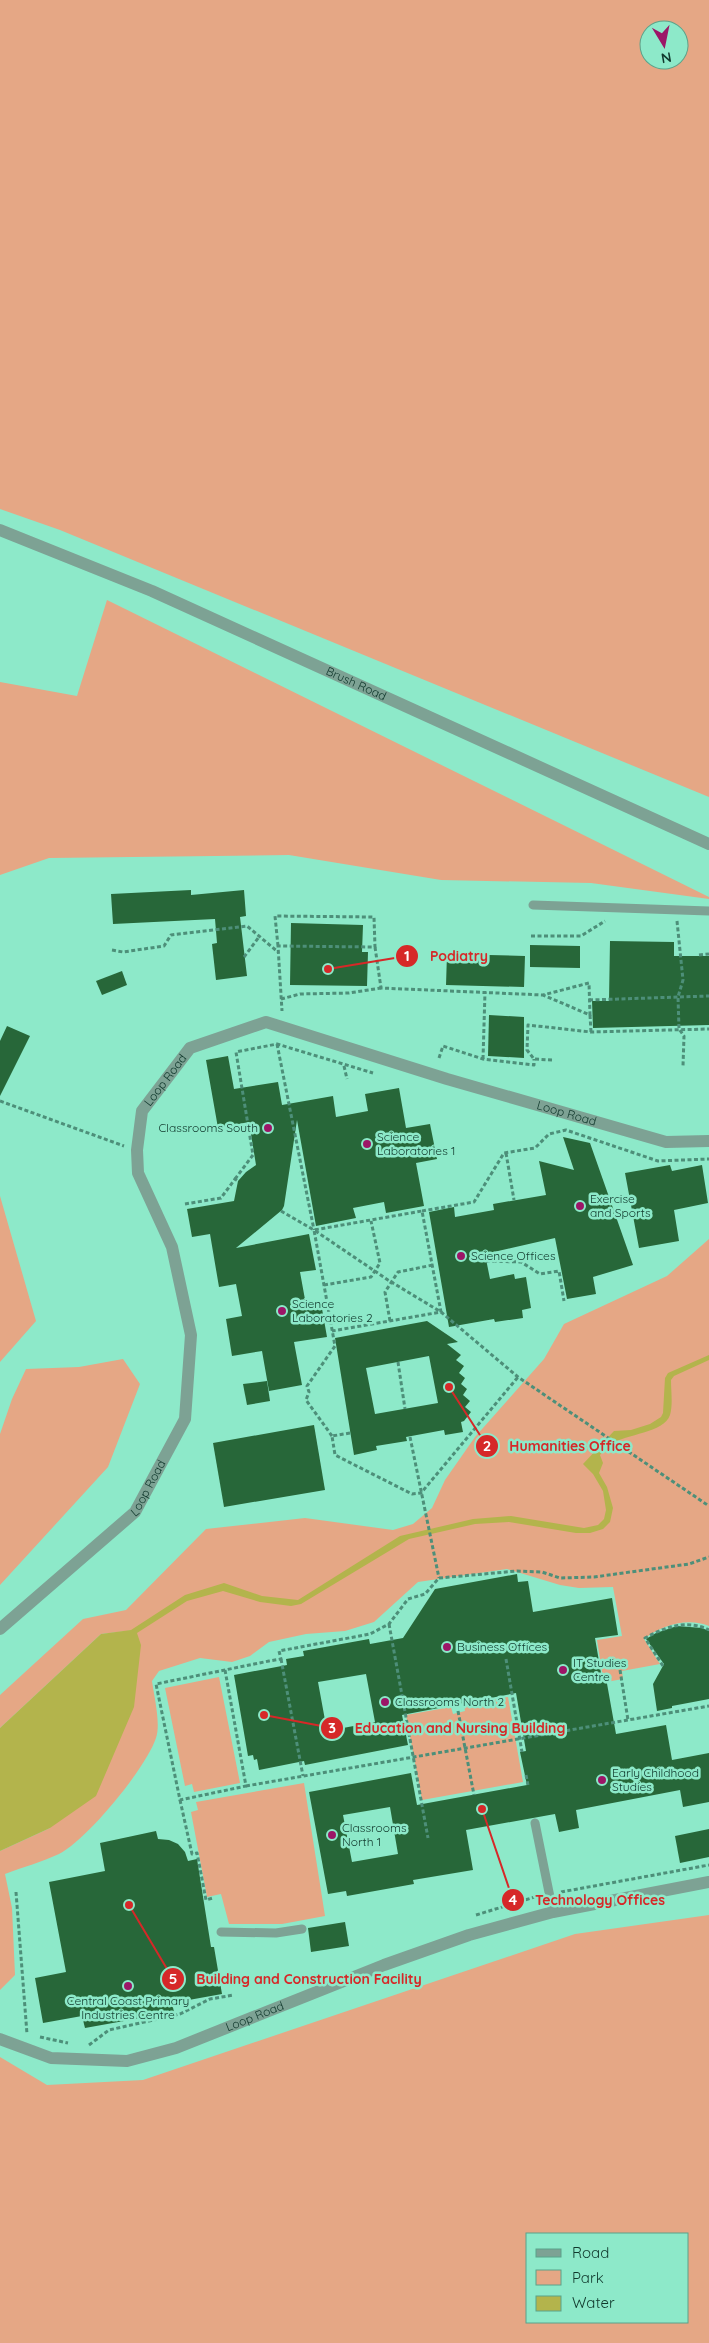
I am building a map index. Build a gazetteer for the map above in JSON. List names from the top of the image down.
{
  "streets": {
    "street": ["Brush Road", "Loop Road"]
  },
  "places": [
    "Podiatry",
    "Classrooms South",
    "Science Laboratories 1",
    "Exercise and Sports",
    "Science Offices",
    "Science Laboratories 2",
    "Humanities Office",
    "Business Offices",
    "IT Studies Centre",
    "Classrooms North 2",
    "Education and Nursing Building",
    "Early Childhood Studies",
    "Technology Offices",
    "Classrooms North 1",
    "Building and Construction Facility",
    "Central Coast Primary Industries Centre"
  ],
  "legend": ["Road", "Park", "Water"],
  "north": "bottom"
}
